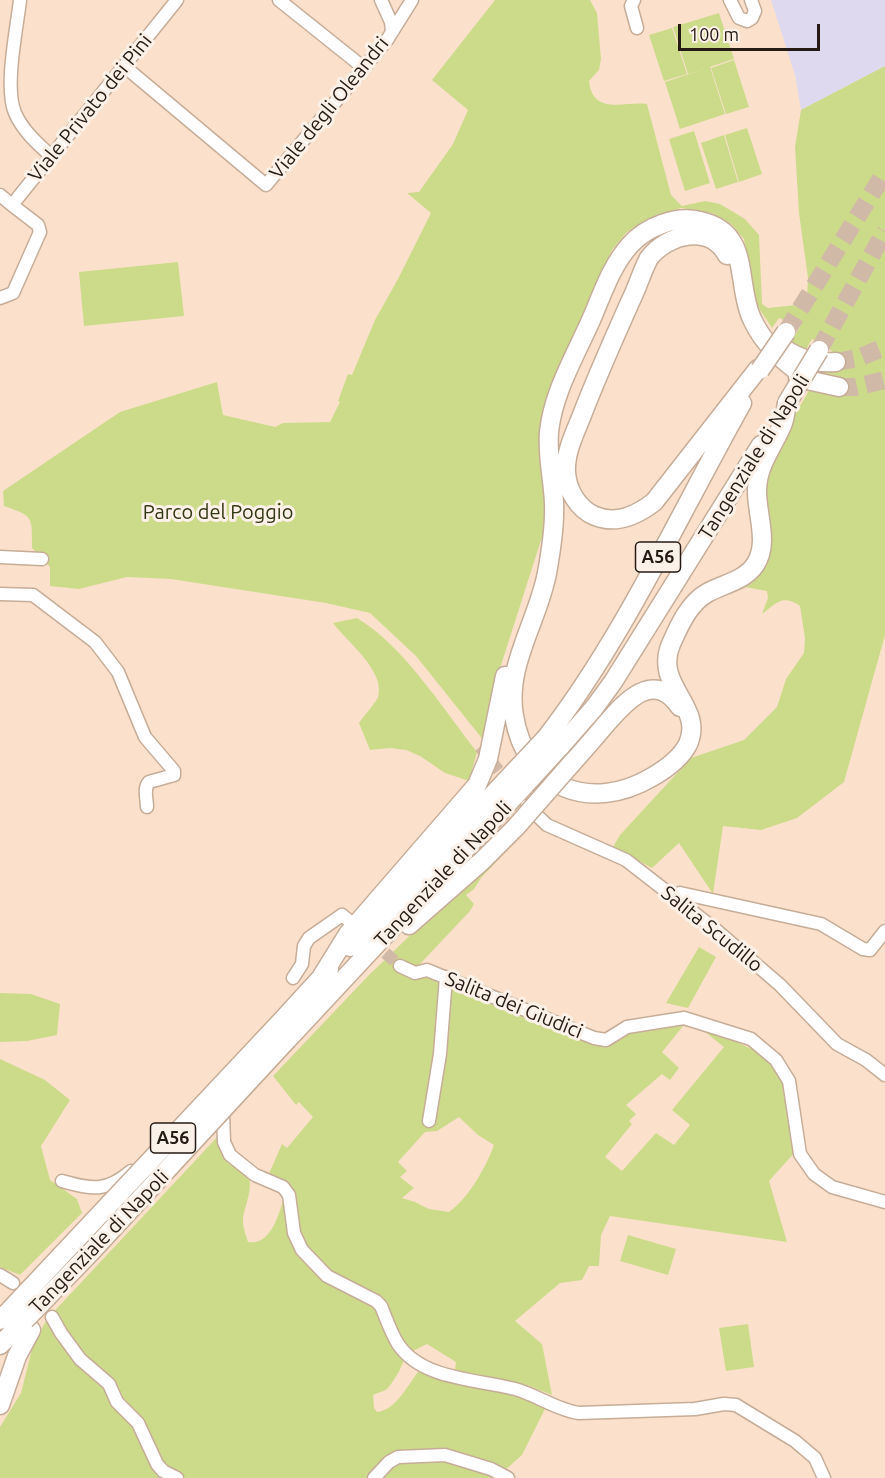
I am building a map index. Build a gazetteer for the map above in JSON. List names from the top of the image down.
{
  "streets": {
    "highway": ["Tangenziale di Napoli", "A56"],
    "street": [
      "Viale Privato dei Pini",
      "Viale degli Oleandri",
      "Salita Scudillo",
      "Salita dei Giudici"
    ]
  },
  "crossings": [
    ["Viale Privato dei Pini", "Viale degli Oleandri"]
  ],
  "parks": ["Parco del Poggio"],
  "scale_bar": "100 m"
}
